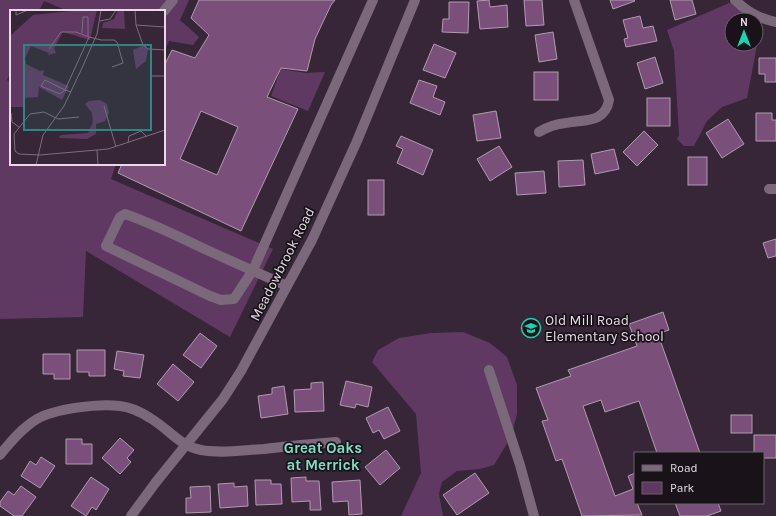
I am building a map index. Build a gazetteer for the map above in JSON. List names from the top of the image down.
{
  "streets": {
    "street": ["Meadowbrook Road"]
  },
  "districts": ["Great Oaks at Merrick"],
  "places": {
    "school or university": ["Old Mill Road Elementary School"]
  },
  "legend": ["Road", "Park"],
  "north": "top"
}
